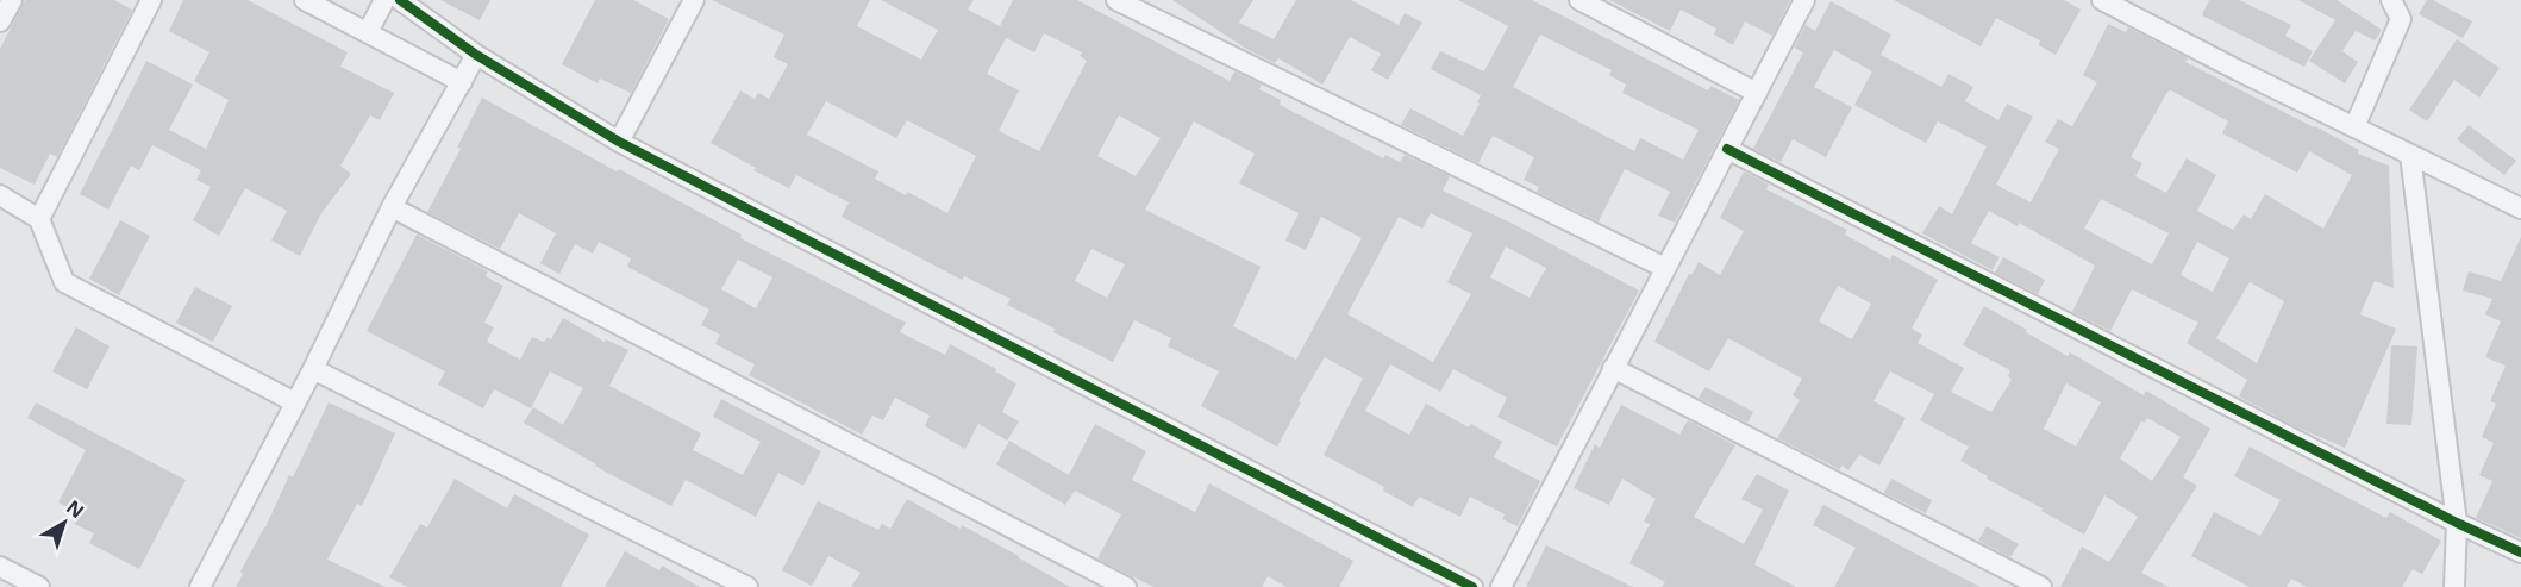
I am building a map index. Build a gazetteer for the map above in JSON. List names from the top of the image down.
{
  "north": "top right"
}
